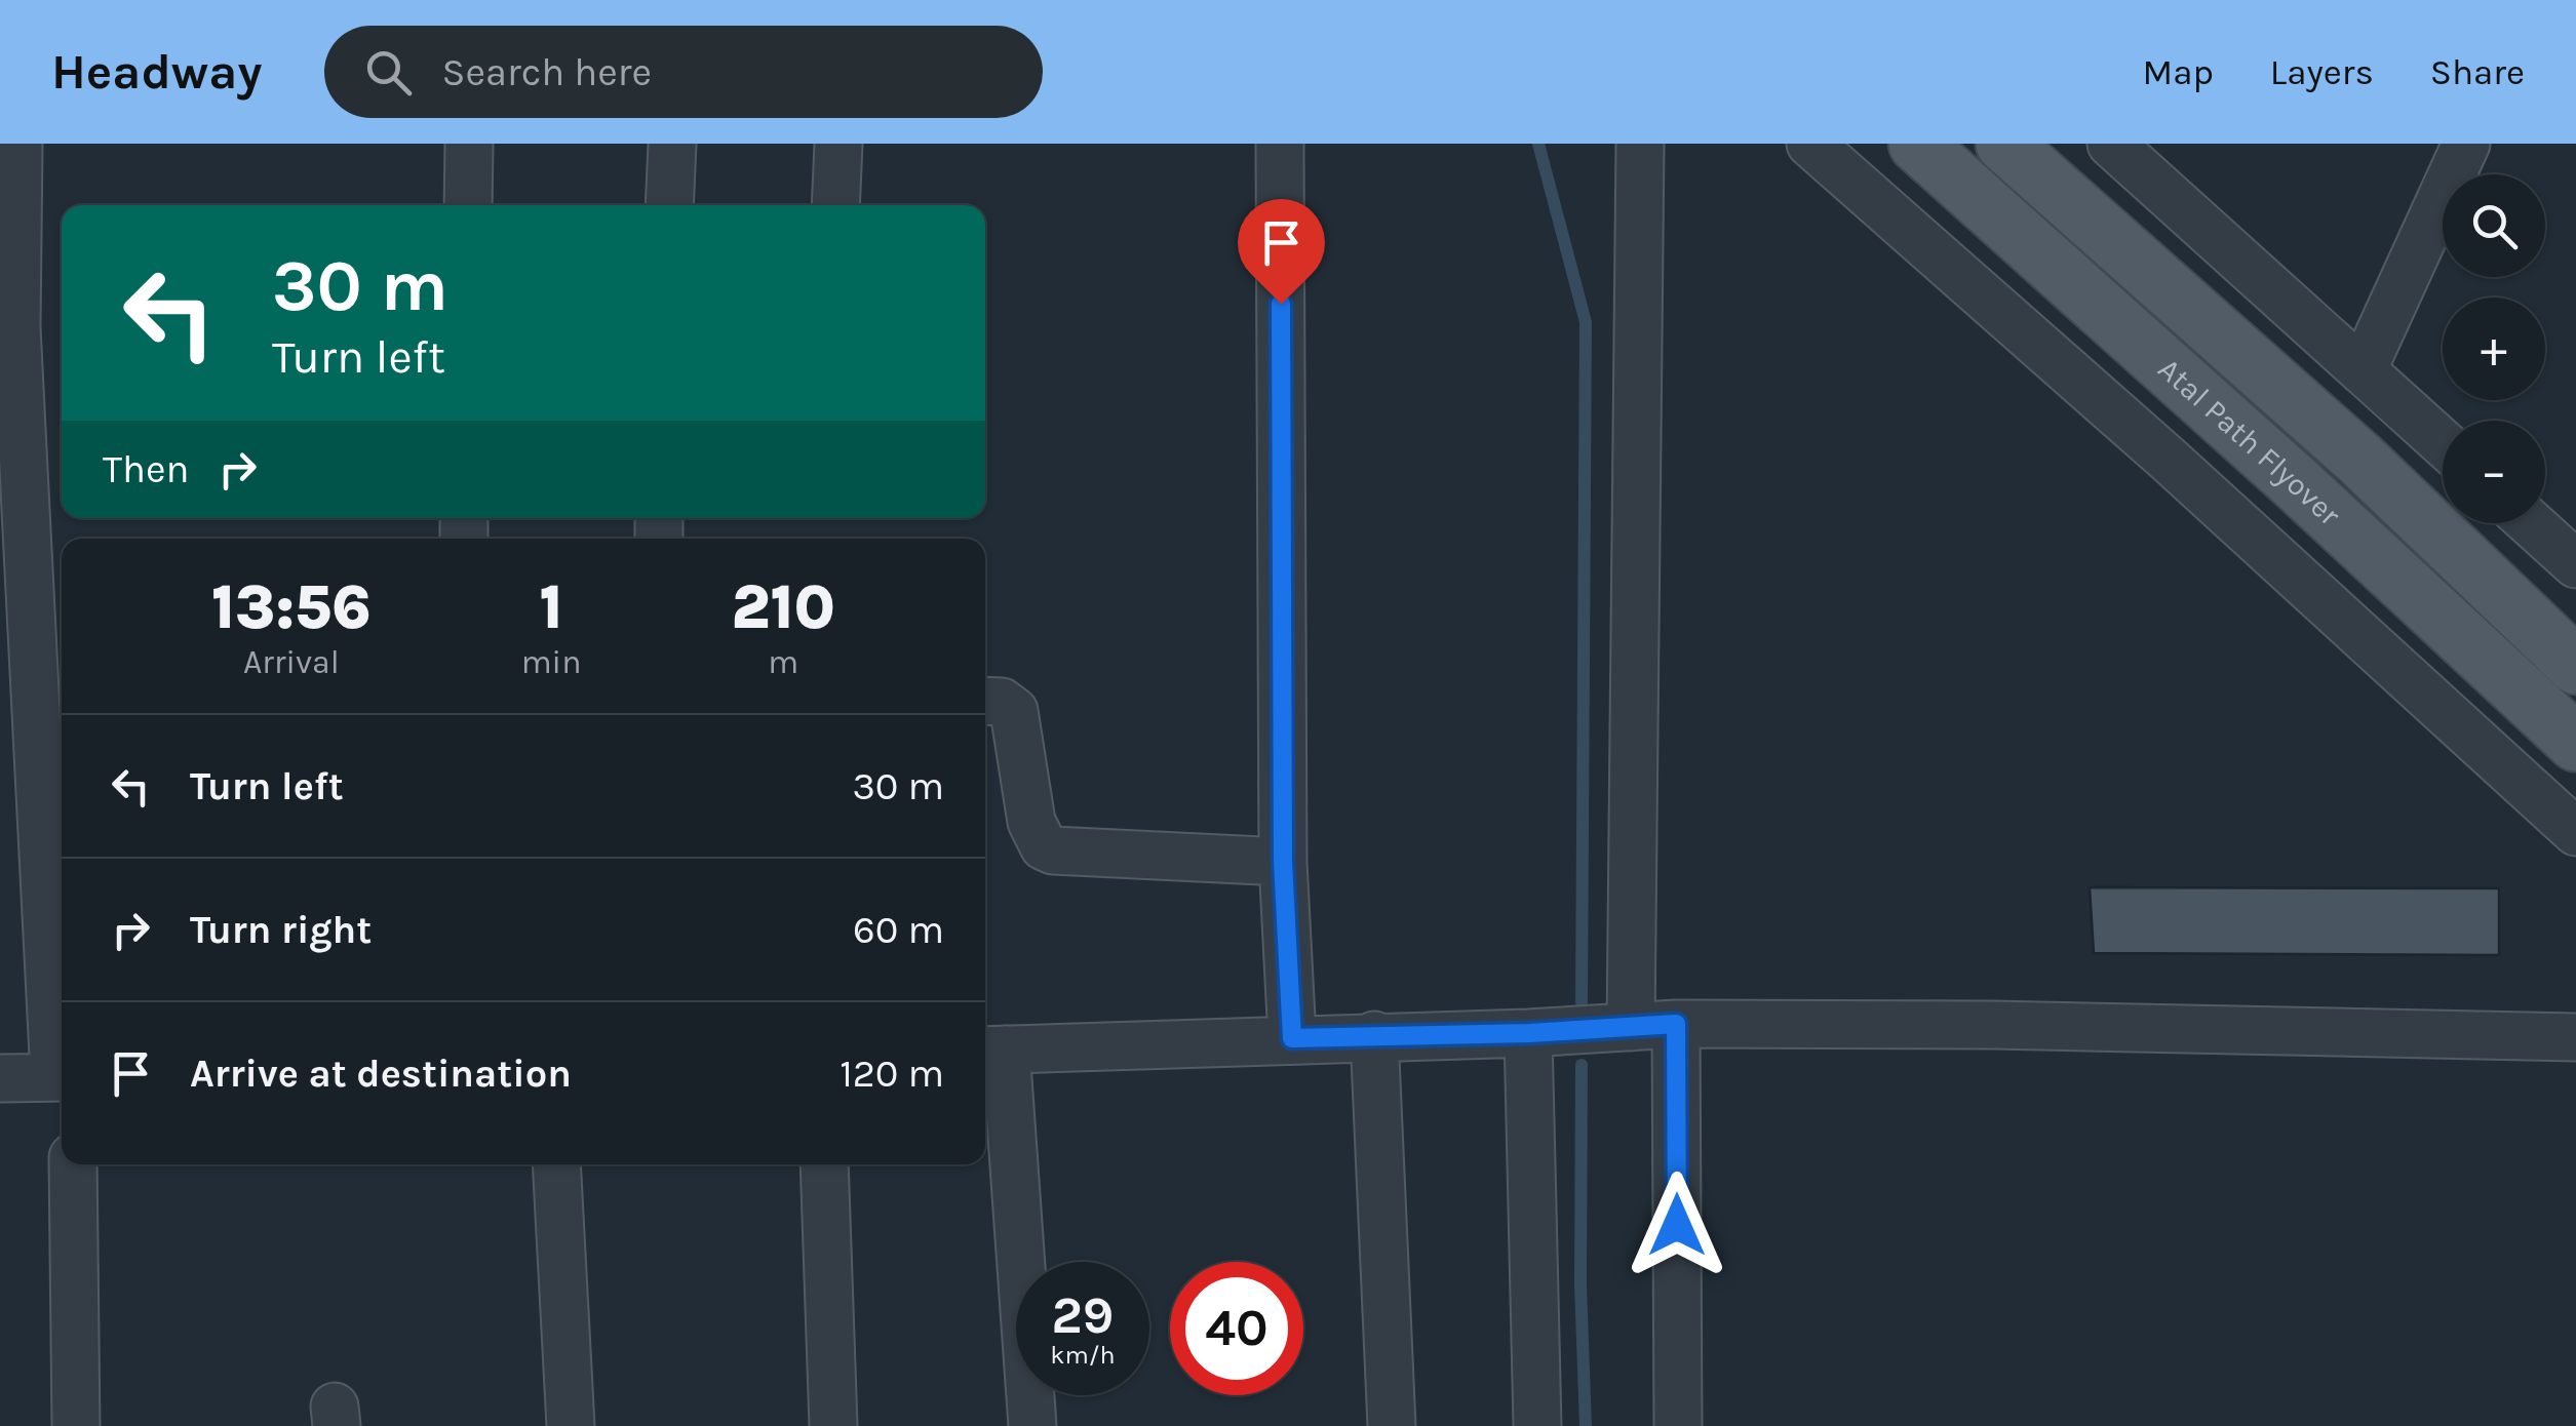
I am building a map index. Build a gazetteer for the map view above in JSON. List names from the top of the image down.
{
  "streets": {
    "main road": ["Atal Path Flyover"]
  },
  "page": {
    "header": "Headway",
    "search": "Search here",
    "nav": ["Map", "Layers", "Share"],
    "map_buttons": ["+", "−"],
    "turn": ["30 m", "Turn left"],
    "then": "Then",
    "eta": [
      "13:56",
      "Arrival",
      "1",
      "min",
      "210",
      "m"
    ],
    "list": [
      {
        "name": "Turn left",
        "value": "30 m"
      },
      {
        "name": "Turn right",
        "value": "60 m"
      },
      {
        "name": "Arrive at destination",
        "value": "120 m"
      }
    ],
    "speed": "29 km/h",
    "limit": "40"
  }
}
